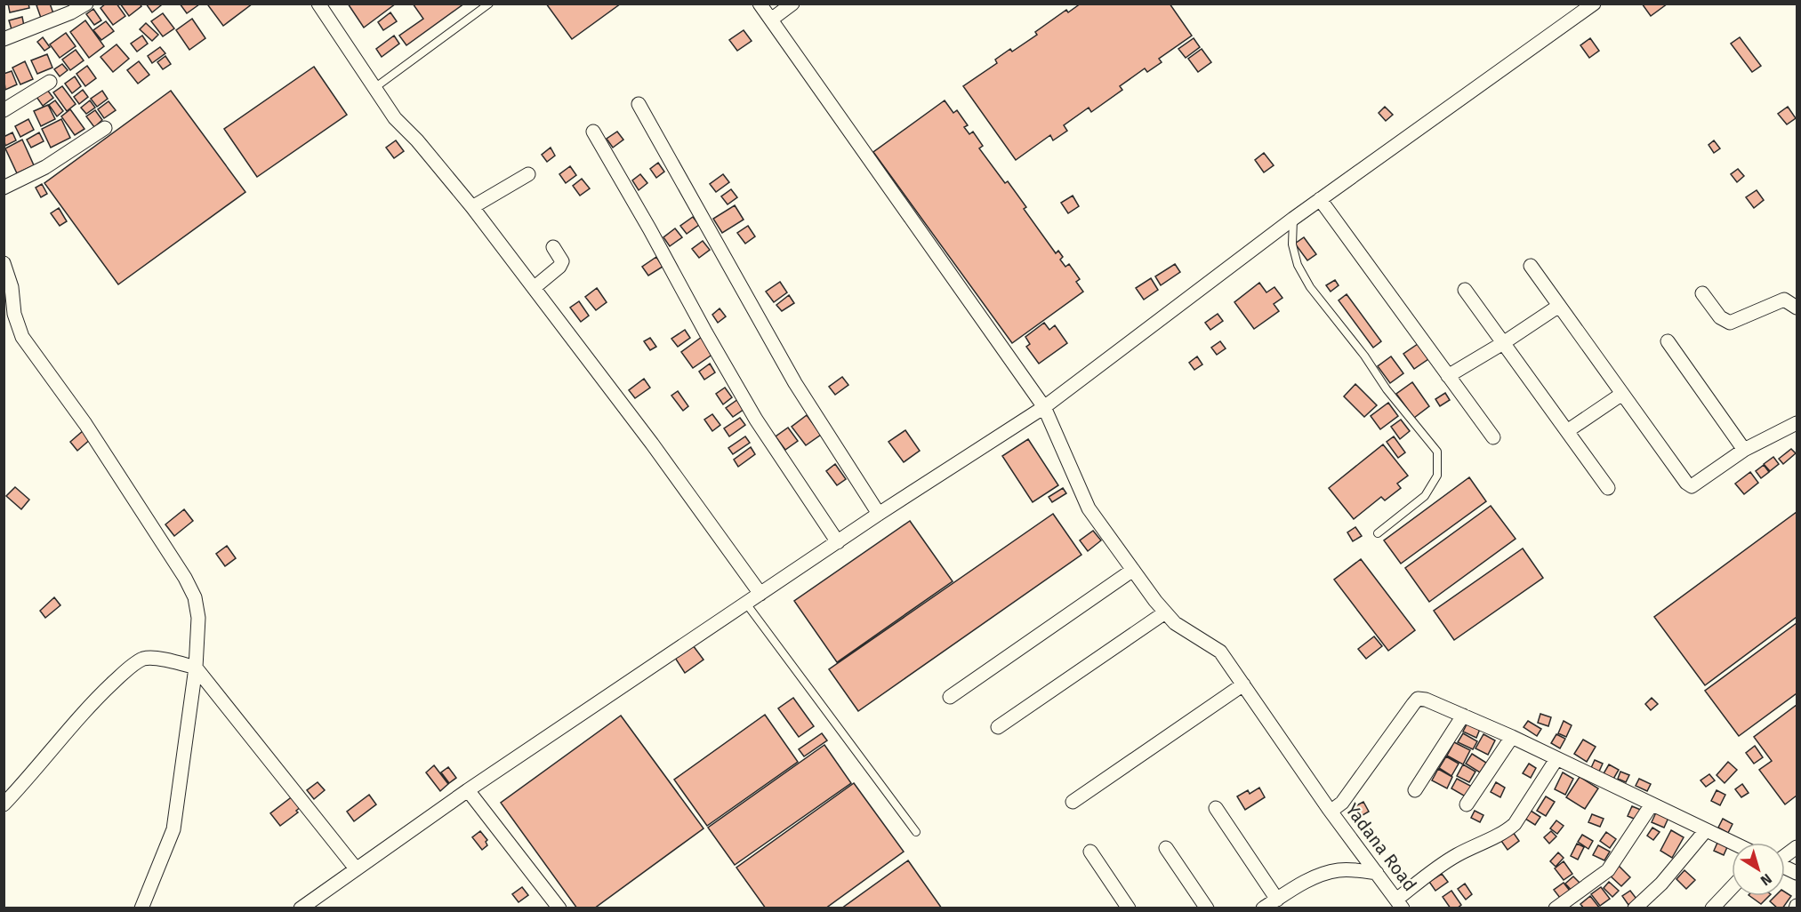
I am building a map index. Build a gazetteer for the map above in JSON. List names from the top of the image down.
{
  "streets": {
    "street": ["Yadana Road"]
  },
  "north": "bottom right"
}
